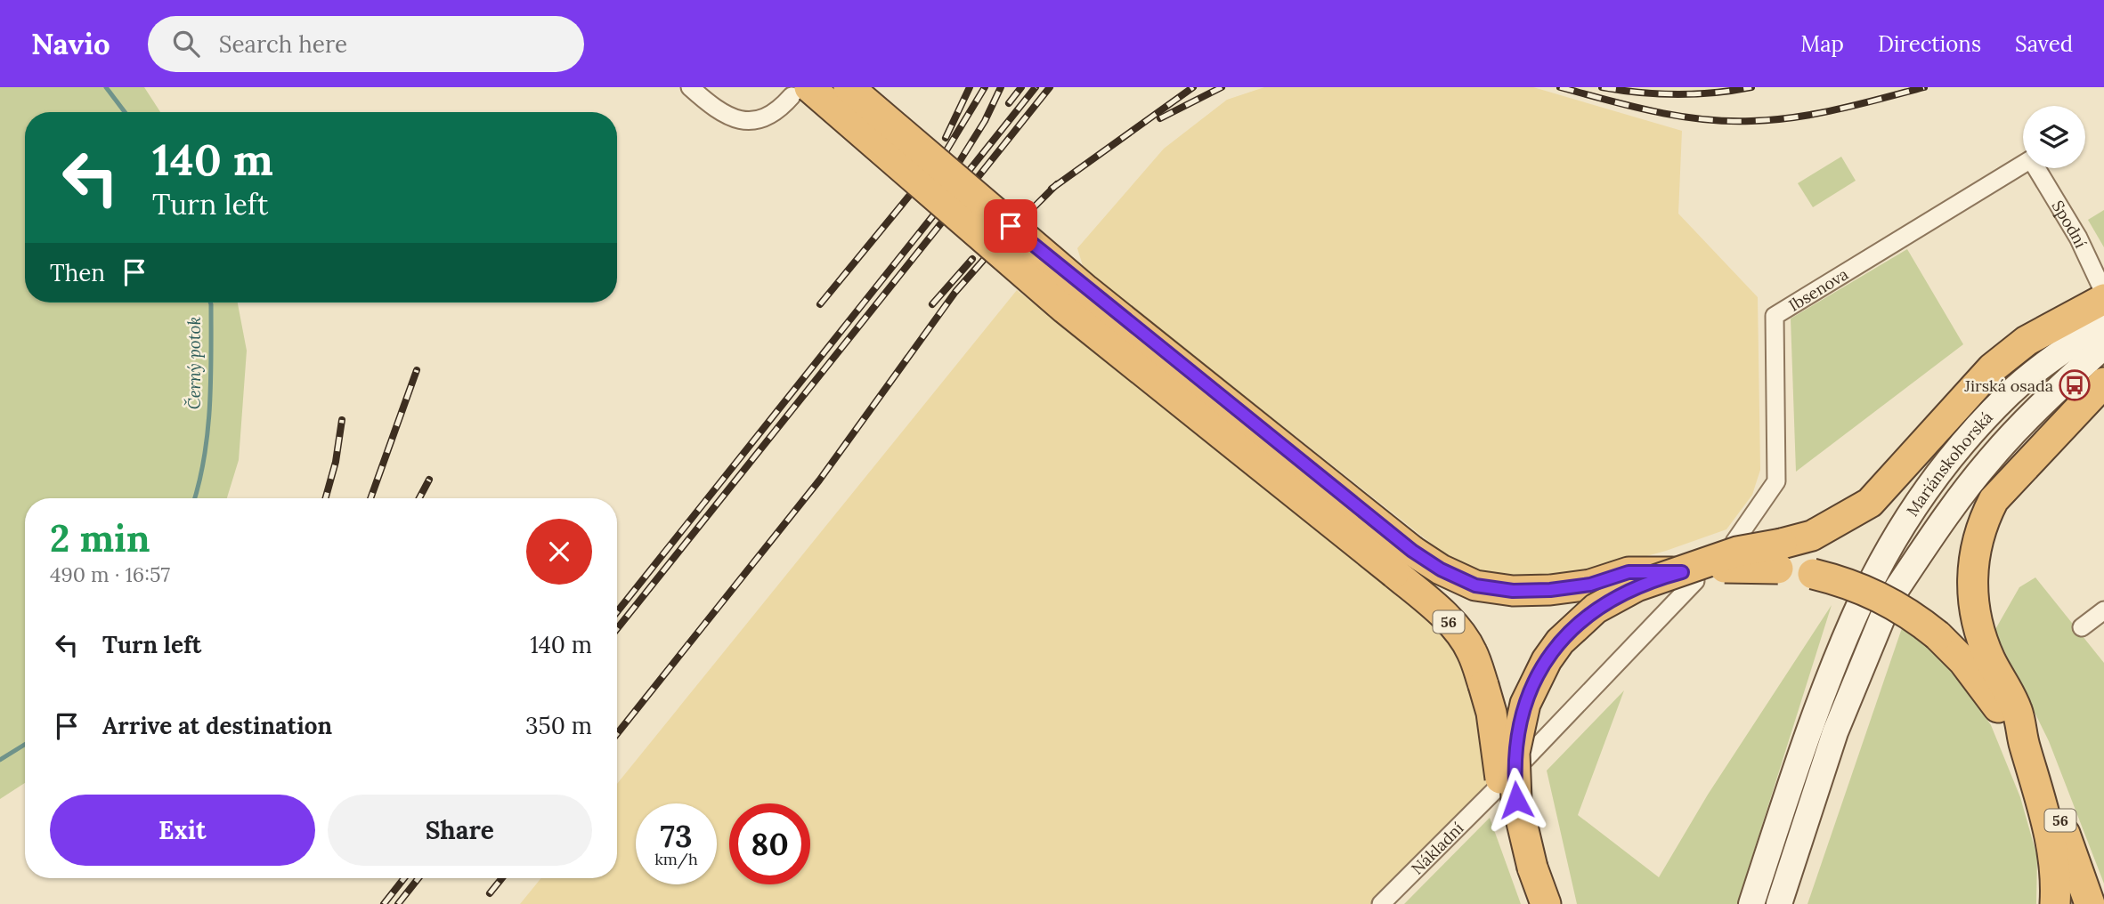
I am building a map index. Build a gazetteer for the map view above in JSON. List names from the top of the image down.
{
  "streets": {
    "highway": ["56"],
    "main road": ["Mariánskohorská"],
    "street": ["Spodní", "Ibsenova", "Nákladní"]
  },
  "water": ["Černý potok"],
  "places": {
    "bus stop": ["Jirská osada"]
  },
  "page": {
    "header": "Navio",
    "search": "Search here",
    "nav": ["Map", "Directions", "Saved"],
    "turn": ["140 m", "Turn left"],
    "then": "Then",
    "heading": ["2 min", "490 m · 16:57"],
    "list": [
      {
        "name": "Turn left",
        "value": "140 m"
      },
      {
        "name": "Arrive at destination",
        "value": "350 m"
      }
    ],
    "buttons": ["Exit", "Share"],
    "speed": "73 km/h",
    "limit": "80"
  }
}
